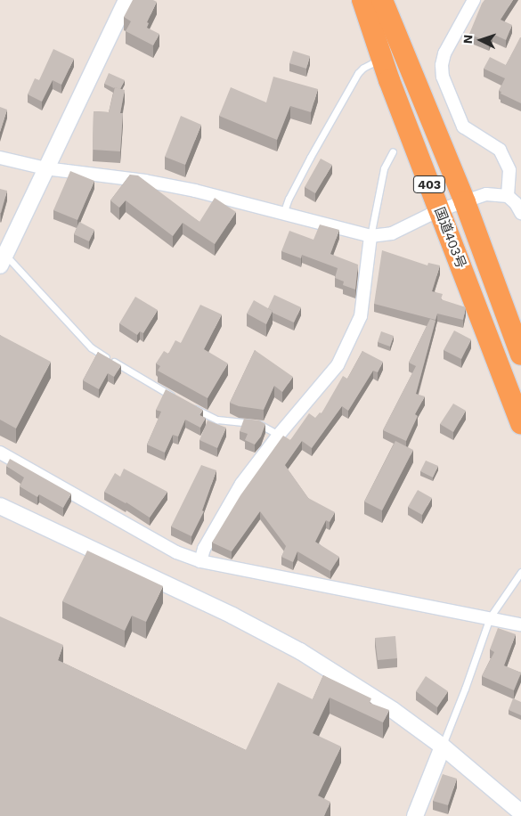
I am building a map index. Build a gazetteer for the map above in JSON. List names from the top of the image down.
{
  "streets": {
    "highway": ["403", "国道403号"]
  },
  "north": "left"
}
